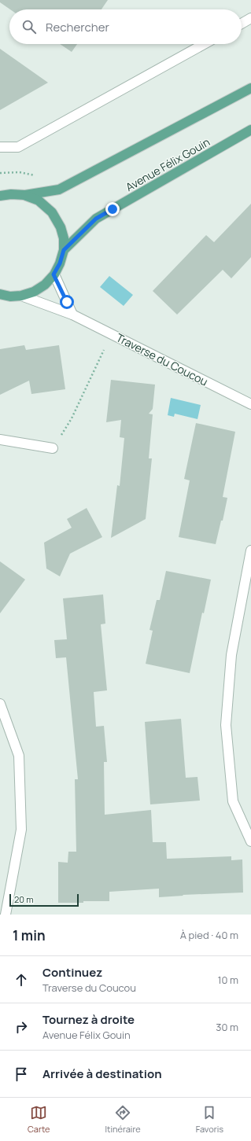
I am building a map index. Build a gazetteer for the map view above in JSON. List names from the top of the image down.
{
  "streets": {
    "main road": ["Avenue Félix Gouin"],
    "street": ["Traverse du Coucou"]
  },
  "crossings": [
    ["Avenue Félix Gouin", "Traverse du Coucou"]
  ],
  "scale_bar": "20 m",
  "page": {
    "search": "Rechercher",
    "scale": "20 m",
    "heading": ["1 min", "À pied · 40 m"],
    "list": [
      ["Continuez", "Traverse du Coucou", "10 m"],
      ["Tournez à droite", "Avenue Félix Gouin", "30 m"],
      "Arrivée à destination"
    ],
    "nav": ["Carte", "Itinéraire", "Favoris"]
  }
}
